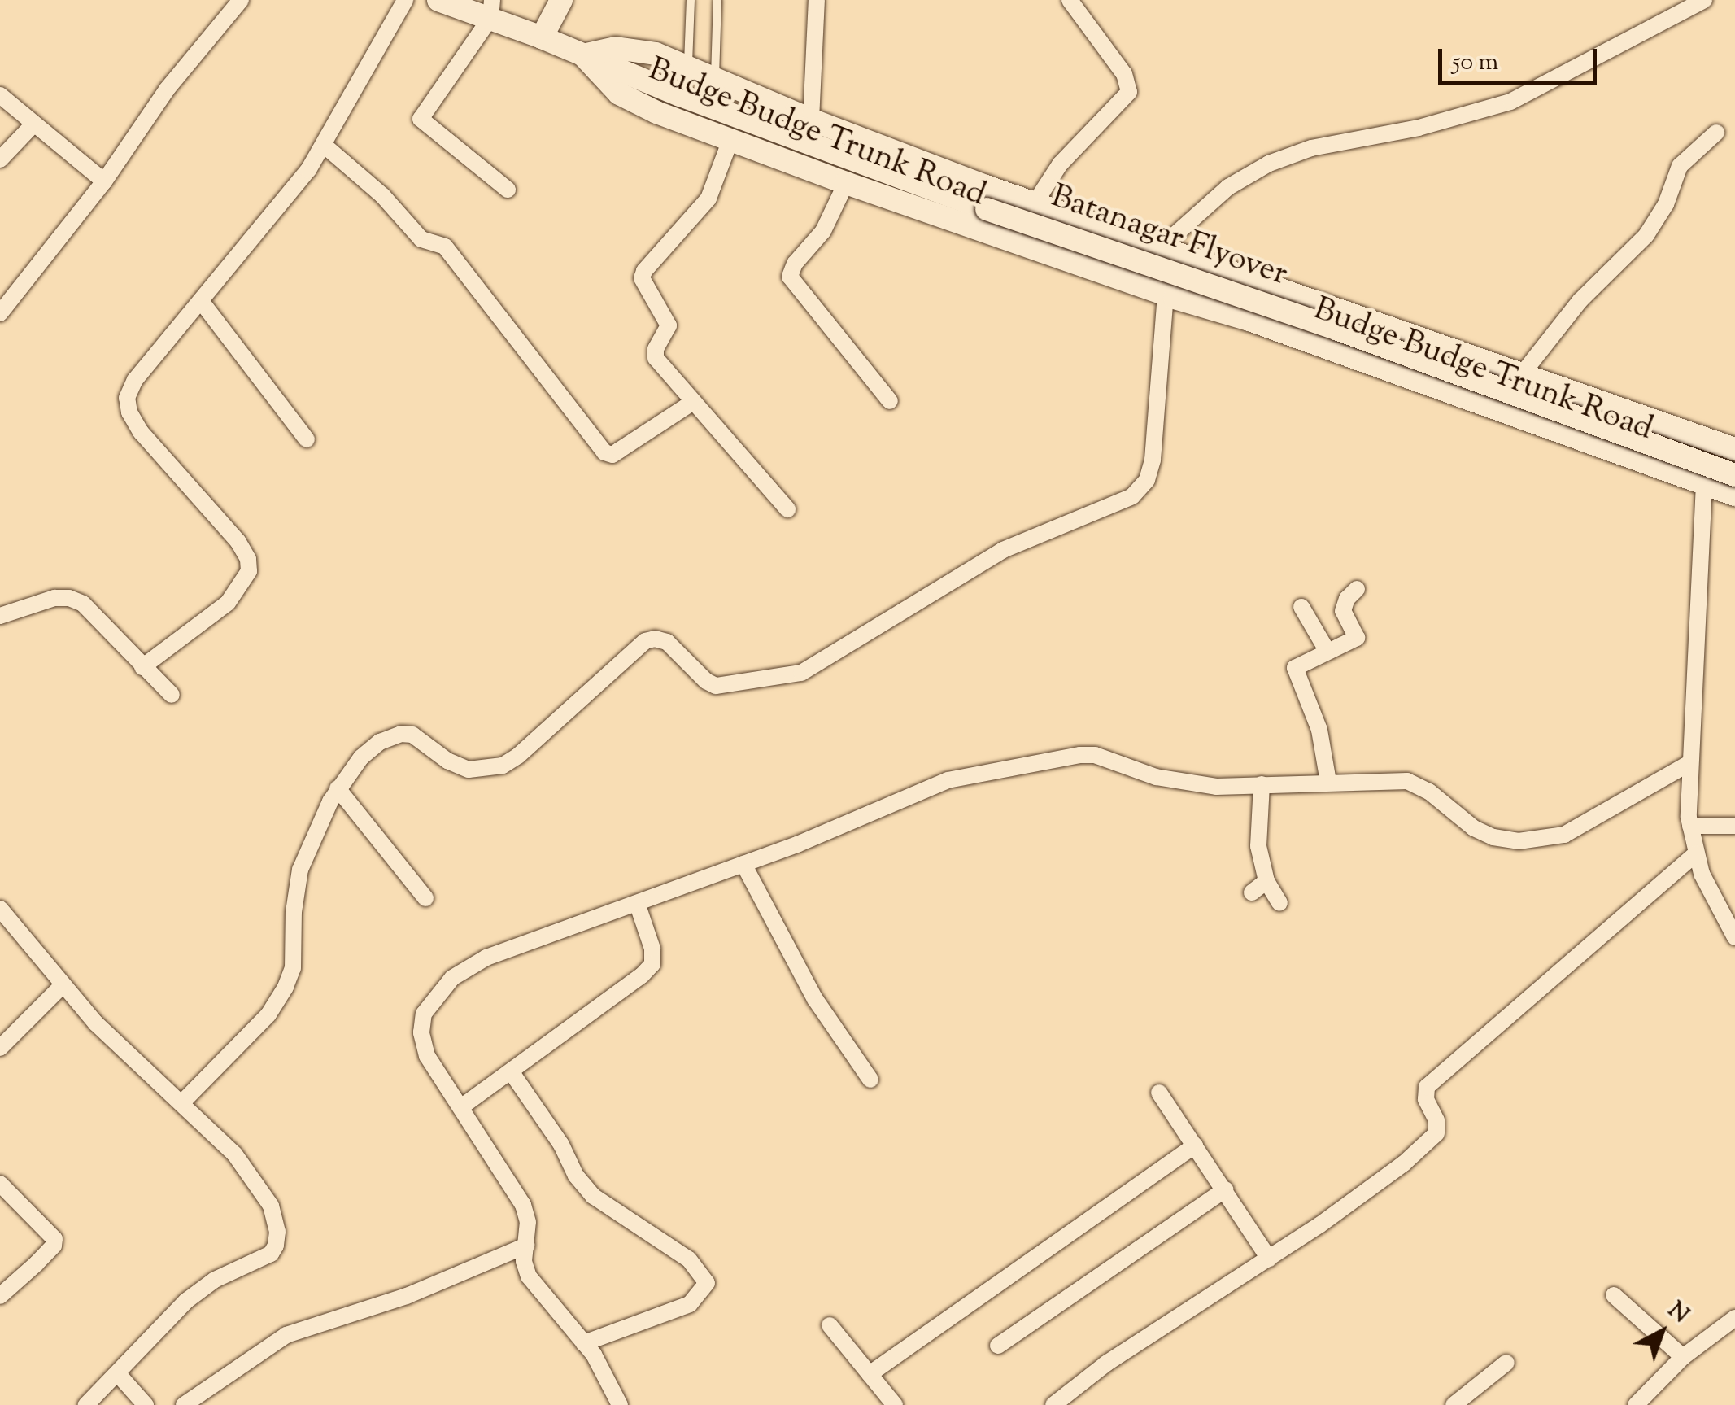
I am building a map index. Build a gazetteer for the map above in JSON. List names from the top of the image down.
{
  "streets": {
    "street": ["Budge Budge Trunk Road", "Batanagar Flyover"]
  },
  "crossings": [
    ["Budge Budge Trunk Road", "Batanagar Flyover"]
  ],
  "scale_bar": "50 m",
  "north": "top right"
}
